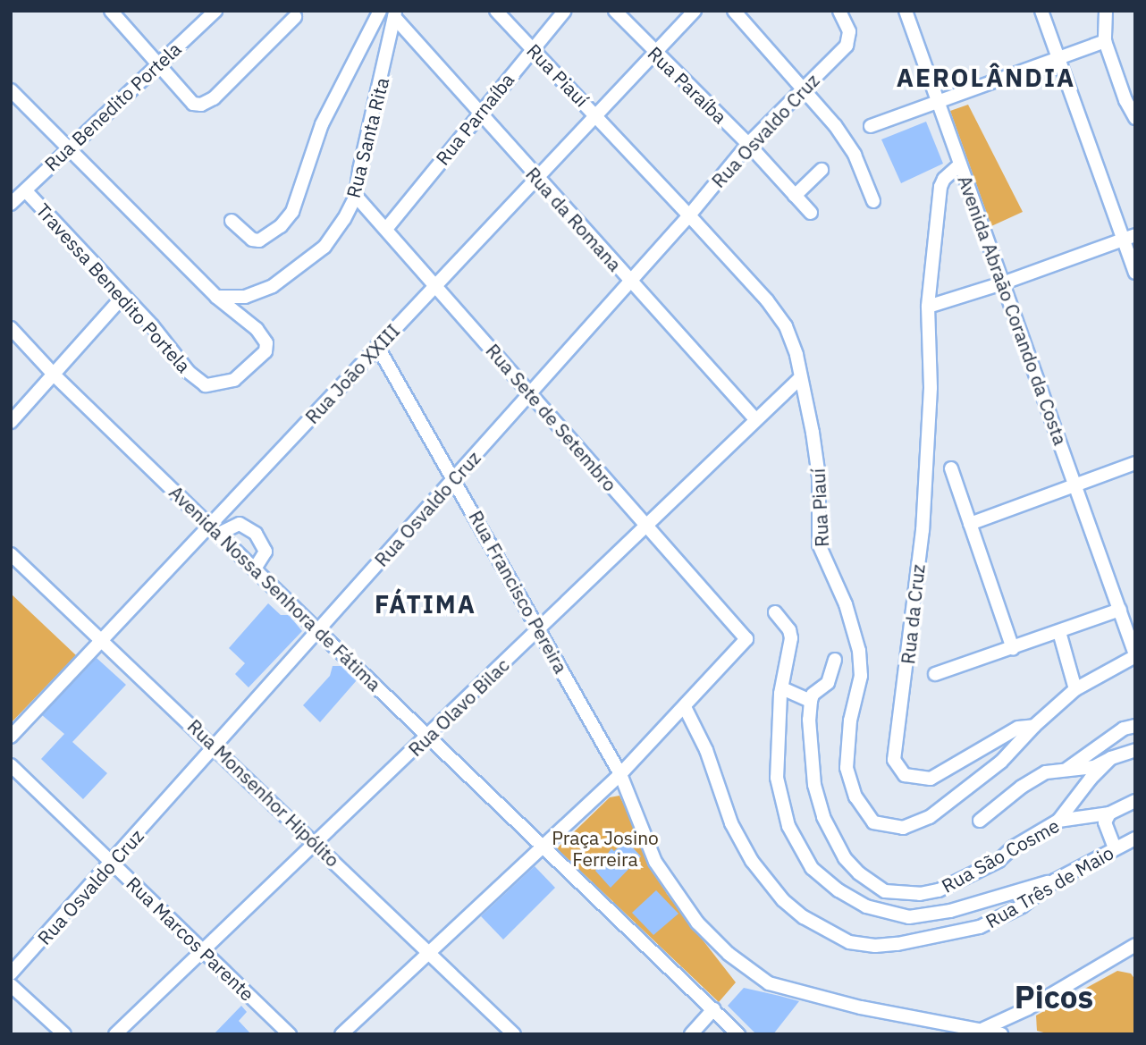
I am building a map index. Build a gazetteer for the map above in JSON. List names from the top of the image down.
{
  "streets": {
    "street": [
      "Rua Piauí",
      "Rua Paraíba",
      "Rua Benedito Portela",
      "Rua Parnaíba",
      "Rua Osvaldo Cruz",
      "Rua Santa Rita",
      "Rua da Romana",
      "Travessa Benedito Portela",
      "Avenida Abraão Corando da Costa",
      "Rua João XXIII",
      "Rua Sete de Setembro",
      "Avenida Nossa Senhora de Fátima",
      "Rua Francisco Pereira",
      "Rua da Cruz",
      "Rua Olavo Bilac",
      "Rua Monsenhor Hipólito",
      "Rua São Cosme",
      "Rua Três de Maio",
      "Rua Marcos Parente"
    ]
  },
  "crossings": [
    ["Rua Piauí", "Rua Parnaíba"],
    ["Rua Piauí", "Rua Osvaldo Cruz"],
    ["Rua Piauí", "Avenida Abraão Corando da Costa"],
    ["Rua Piauí", "Rua João XXIII"],
    ["Rua Piauí", "Rua da Cruz"],
    ["Rua Piauí", "Rua Olavo Bilac"],
    ["Rua Paraíba", "Rua Osvaldo Cruz"],
    ["Rua Paraíba", "Rua João XXIII"],
    ["Rua Benedito Portela", "Travessa Benedito Portela"],
    ["Rua Parnaíba", "Rua da Romana"],
    ["Rua Parnaíba", "Rua Sete de Setembro"],
    ["Rua Osvaldo Cruz", "Rua da Romana"],
    ["Rua Osvaldo Cruz", "Rua Sete de Setembro"],
    ["Rua Osvaldo Cruz", "Avenida Nossa Senhora de Fátima"],
    ["Rua Osvaldo Cruz", "Rua Francisco Pereira"],
    ["Rua Osvaldo Cruz", "Rua Monsenhor Hipólito"],
    ["Rua Osvaldo Cruz", "Rua Marcos Parente"],
    ["Rua Santa Rita", "Rua da Romana"],
    ["Rua Santa Rita", "Travessa Benedito Portela"],
    ["Rua Santa Rita", "Rua Sete de Setembro"],
    ["Rua da Romana", "Rua João XXIII"],
    ["Rua da Romana", "Rua Olavo Bilac"],
    ["Avenida Abraão Corando da Costa", "Rua da Cruz"],
    ["Rua João XXIII", "Rua Sete de Setembro"],
    ["Rua João XXIII", "Avenida Nossa Senhora de Fátima"],
    ["Rua João XXIII", "Rua Francisco Pereira"],
    ["Rua João XXIII", "Rua Monsenhor Hipólito"],
    ["Rua Sete de Setembro", "Rua Olavo Bilac"],
    ["Rua Sete de Setembro", "Rua Três de Maio"],
    ["Avenida Nossa Senhora de Fátima", "Rua Olavo Bilac"],
    ["Rua Francisco Pereira", "Rua Olavo Bilac"],
    ["Rua Olavo Bilac", "Rua Monsenhor Hipólito"],
    ["Rua Olavo Bilac", "Rua Marcos Parente"]
  ],
  "districts": ["AEROLÂNDIA", "FÁTIMA", "Picos"],
  "parks": ["Praça Josino Ferreira"]
}
